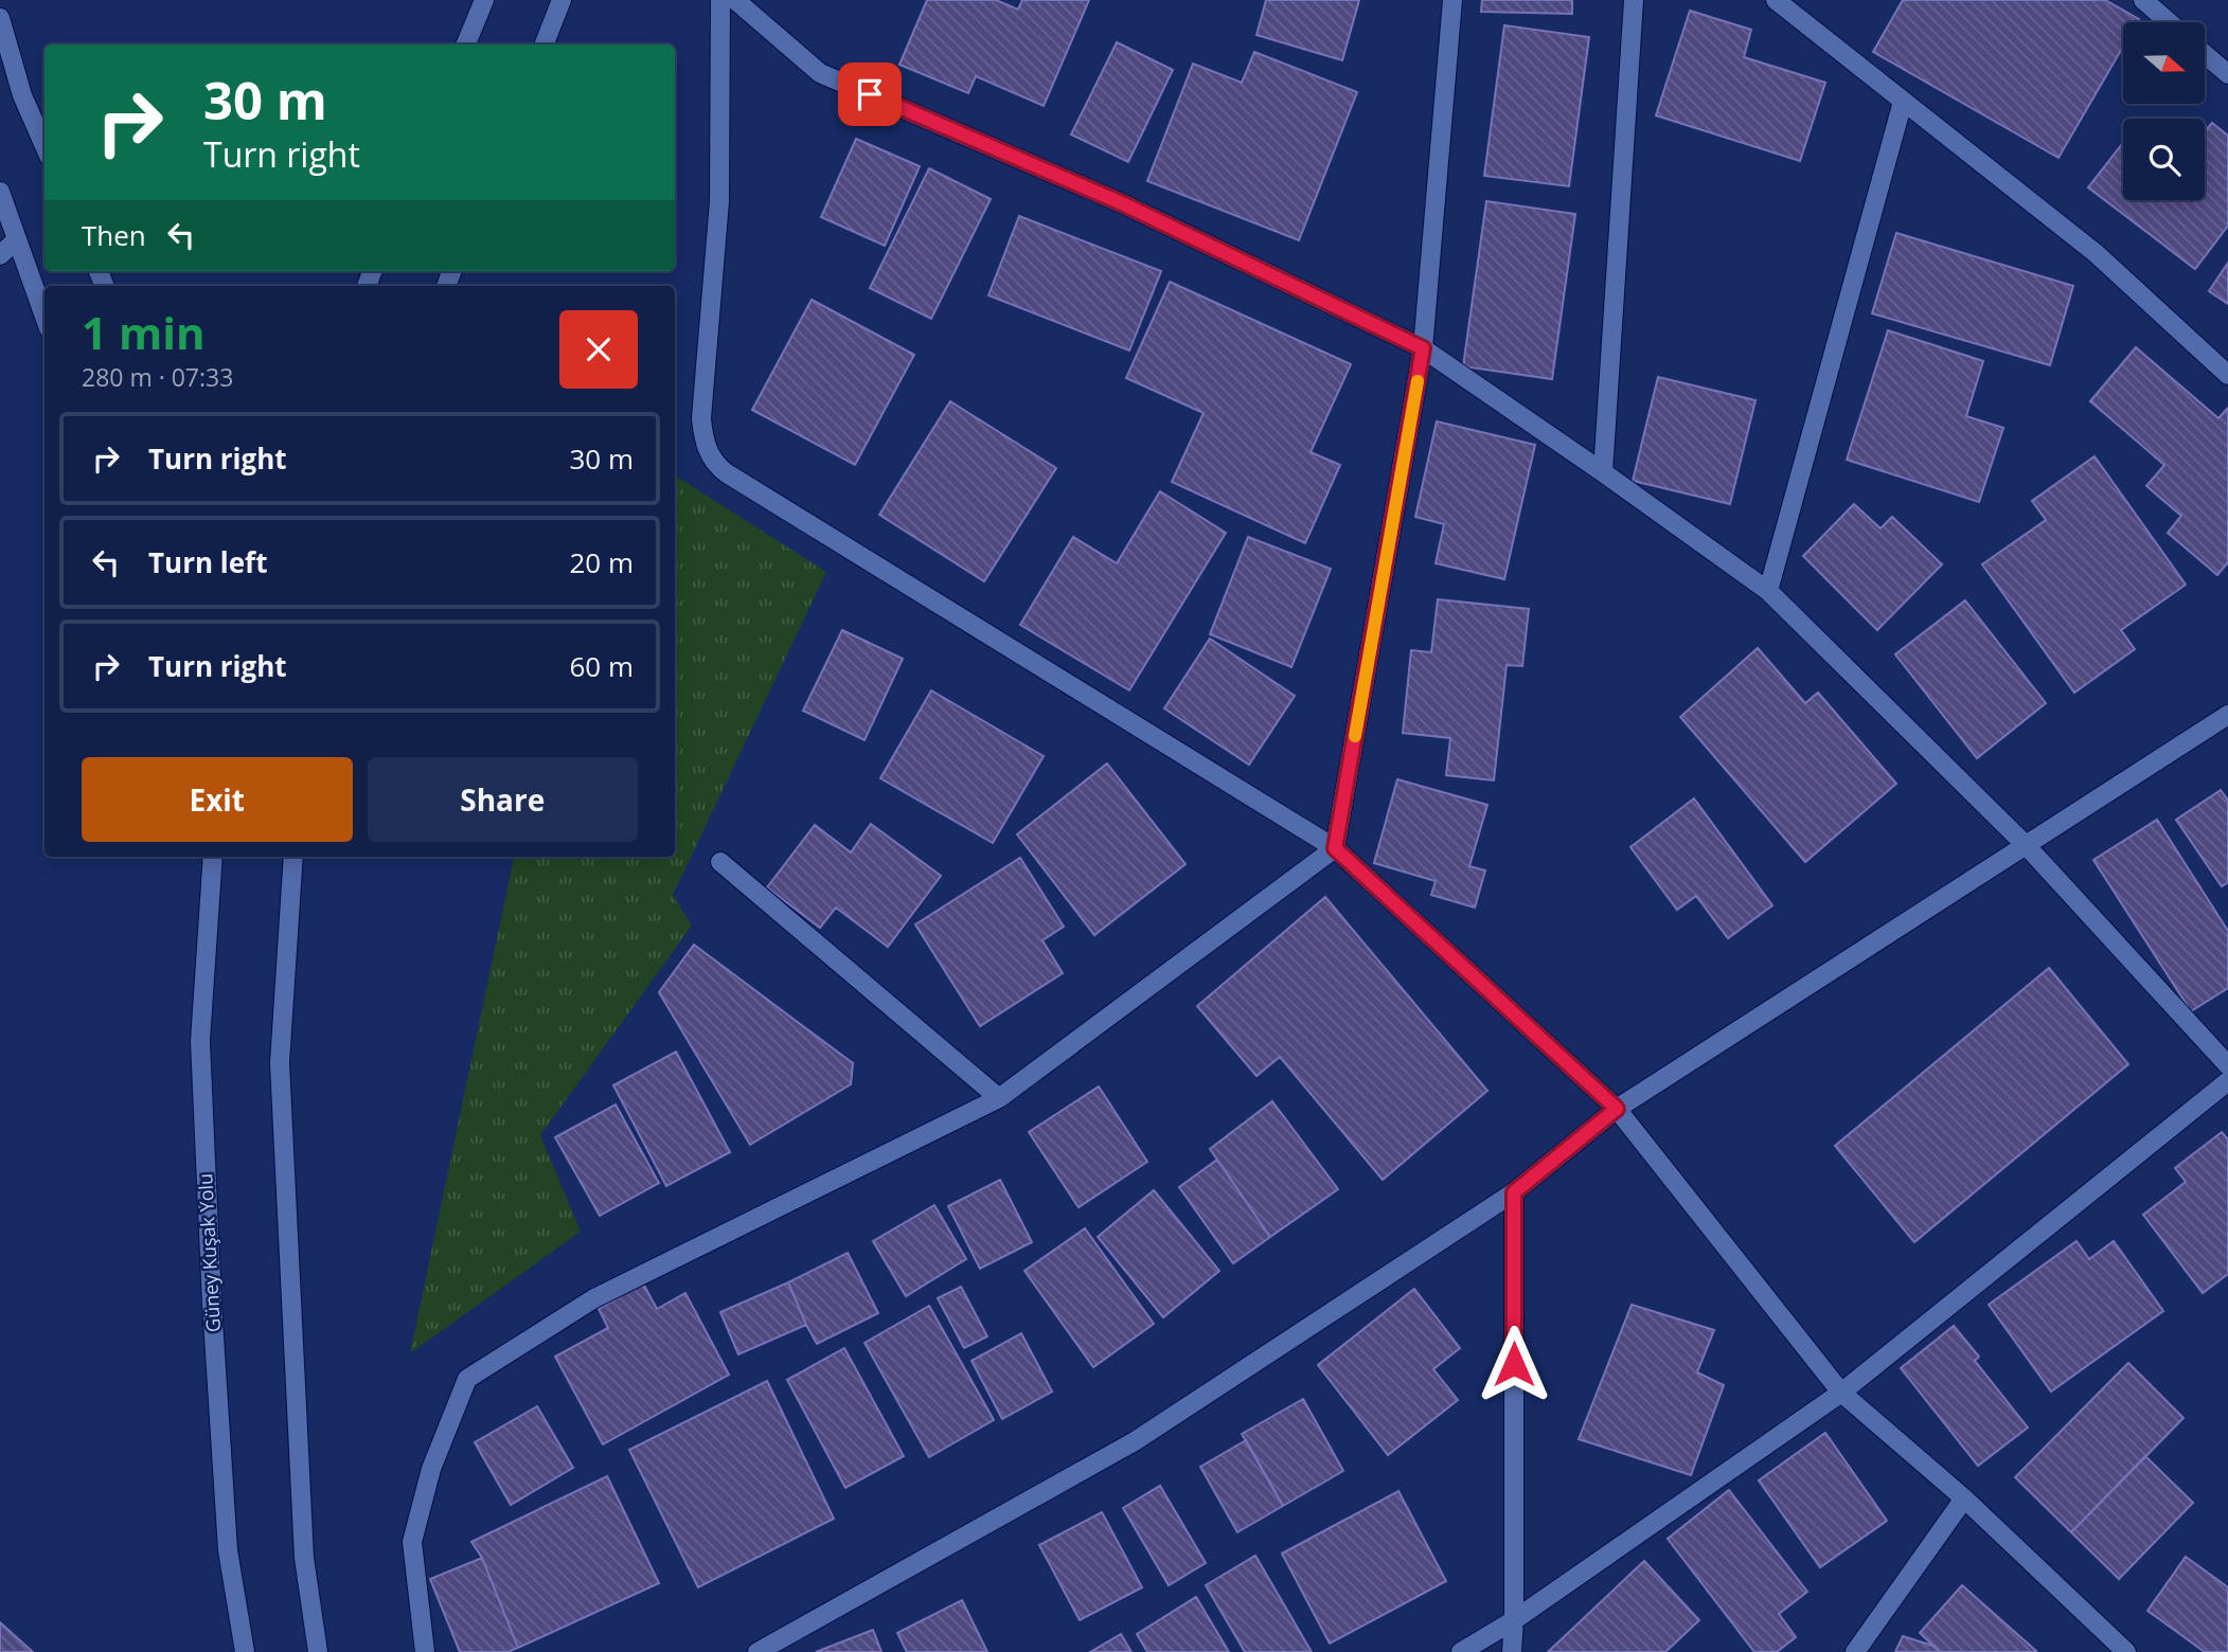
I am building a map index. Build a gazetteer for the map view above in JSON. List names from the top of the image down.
{
  "streets": {
    "street": ["Güney Kuşak Yolu"]
  },
  "north": "right",
  "page": {
    "turn": ["30 m", "Turn right"],
    "then": "Then",
    "heading": ["1 min", "280 m · 07:33"],
    "list": [
      {
        "name": "Turn right",
        "value": "30 m"
      },
      {
        "name": "Turn left",
        "value": "20 m"
      },
      {
        "name": "Turn right",
        "value": "60 m"
      }
    ],
    "buttons": ["Exit", "Share"]
  }
}
